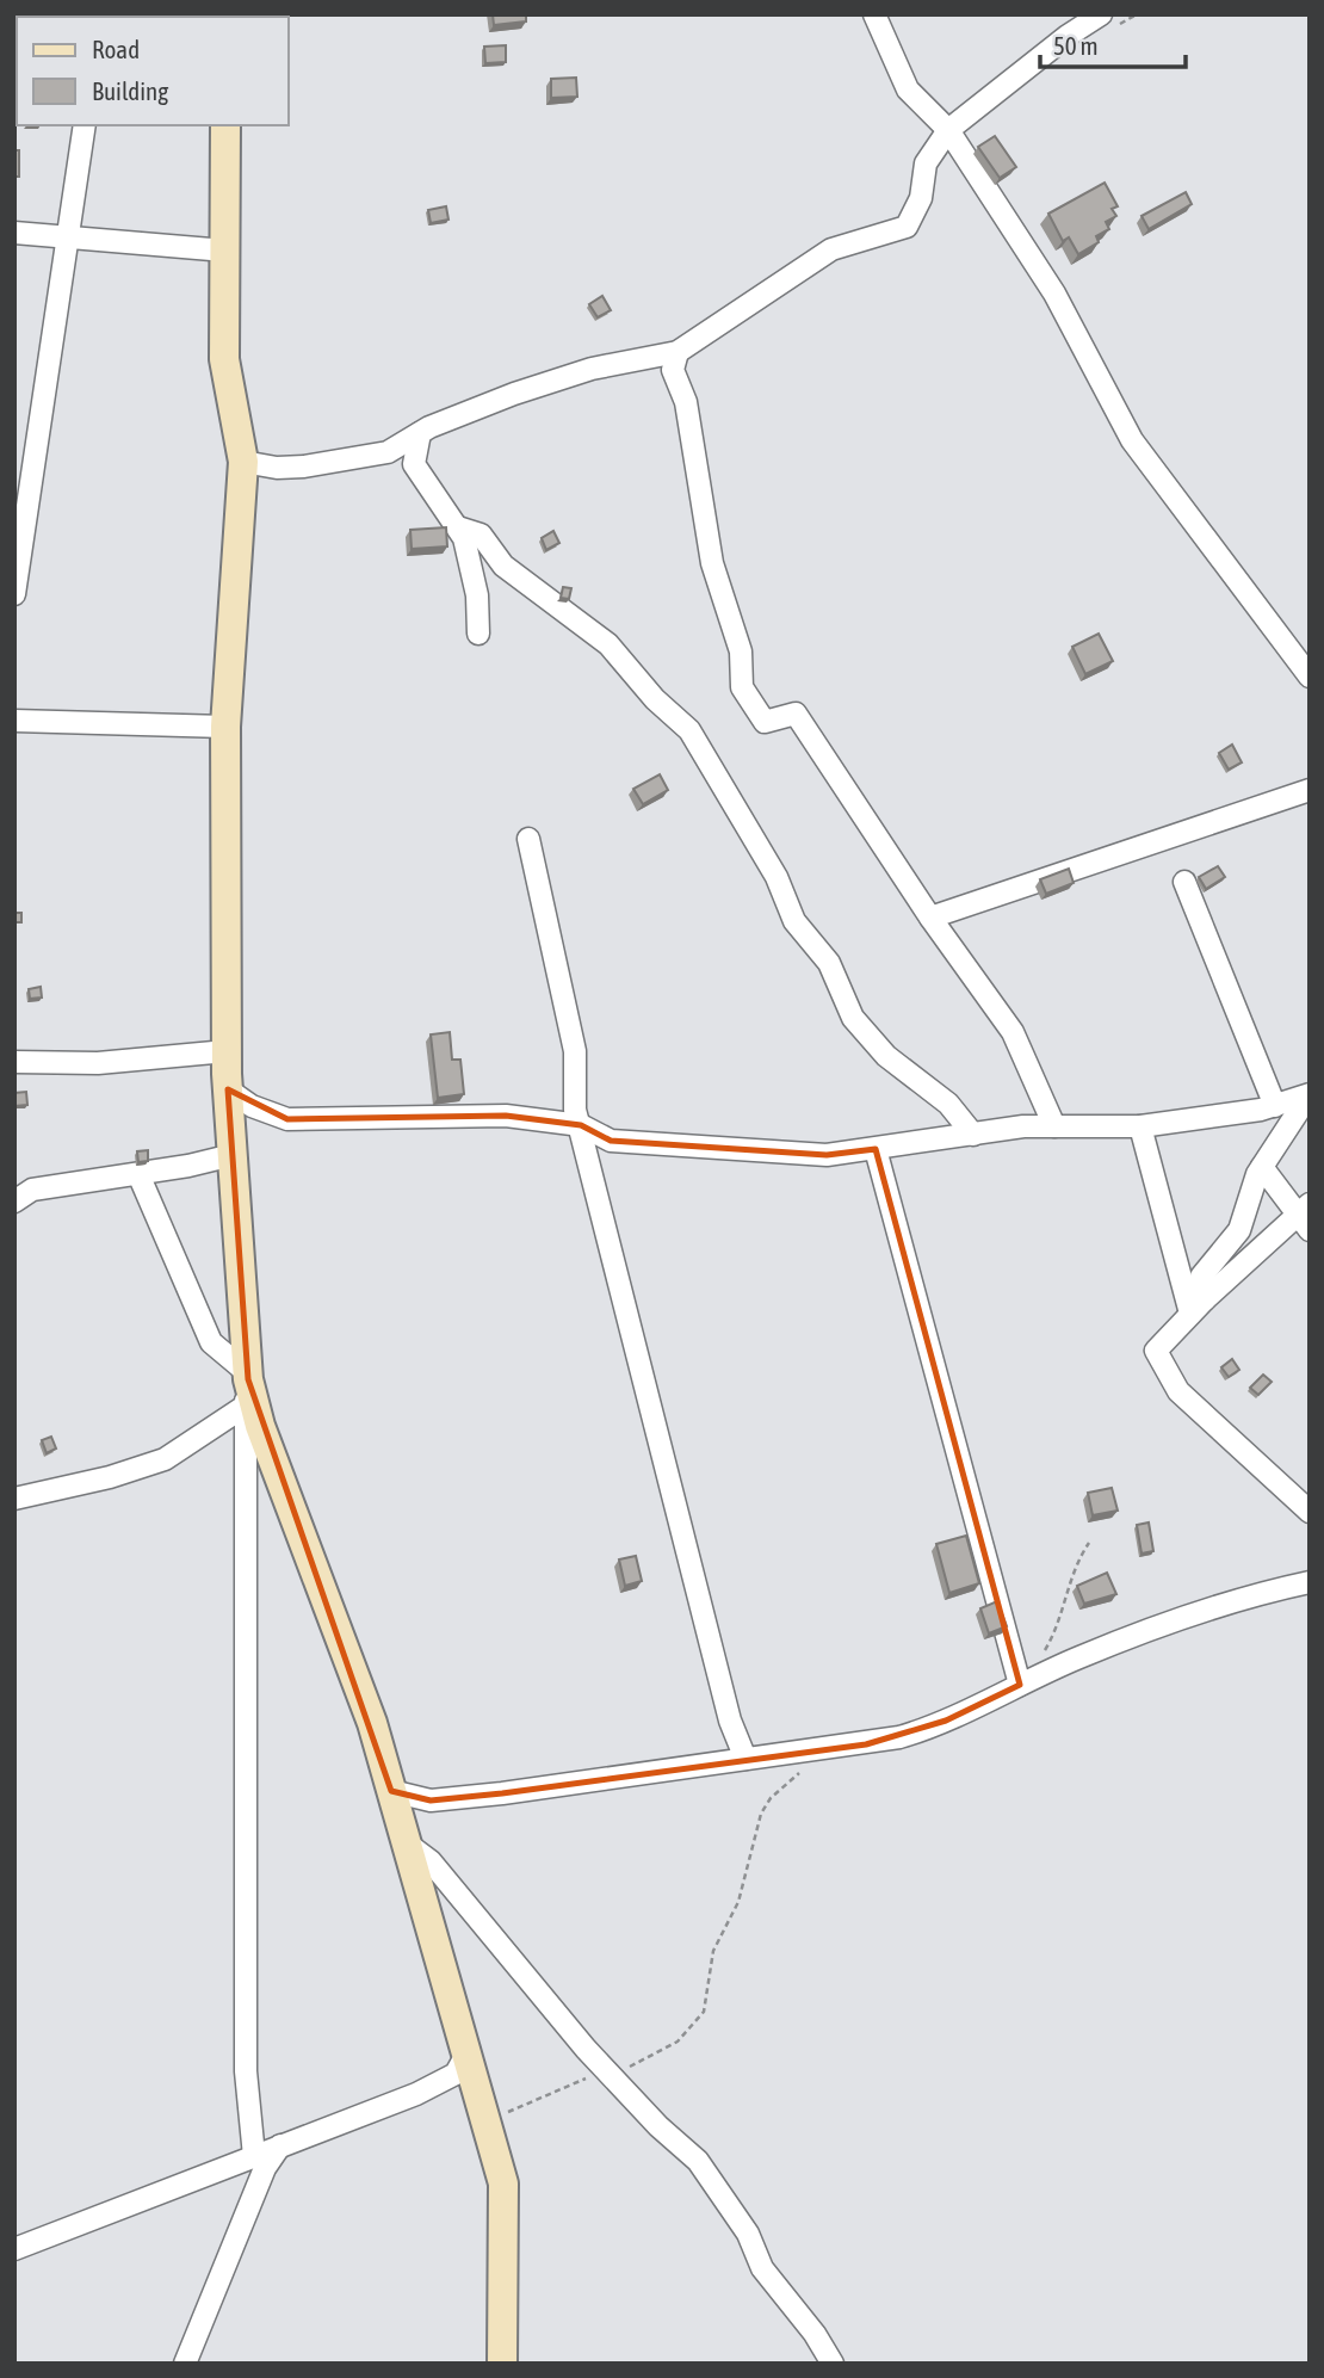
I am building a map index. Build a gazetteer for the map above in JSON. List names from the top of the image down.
{
  "legend": ["Road", "Building"],
  "scale_bar": "50 m"
}
